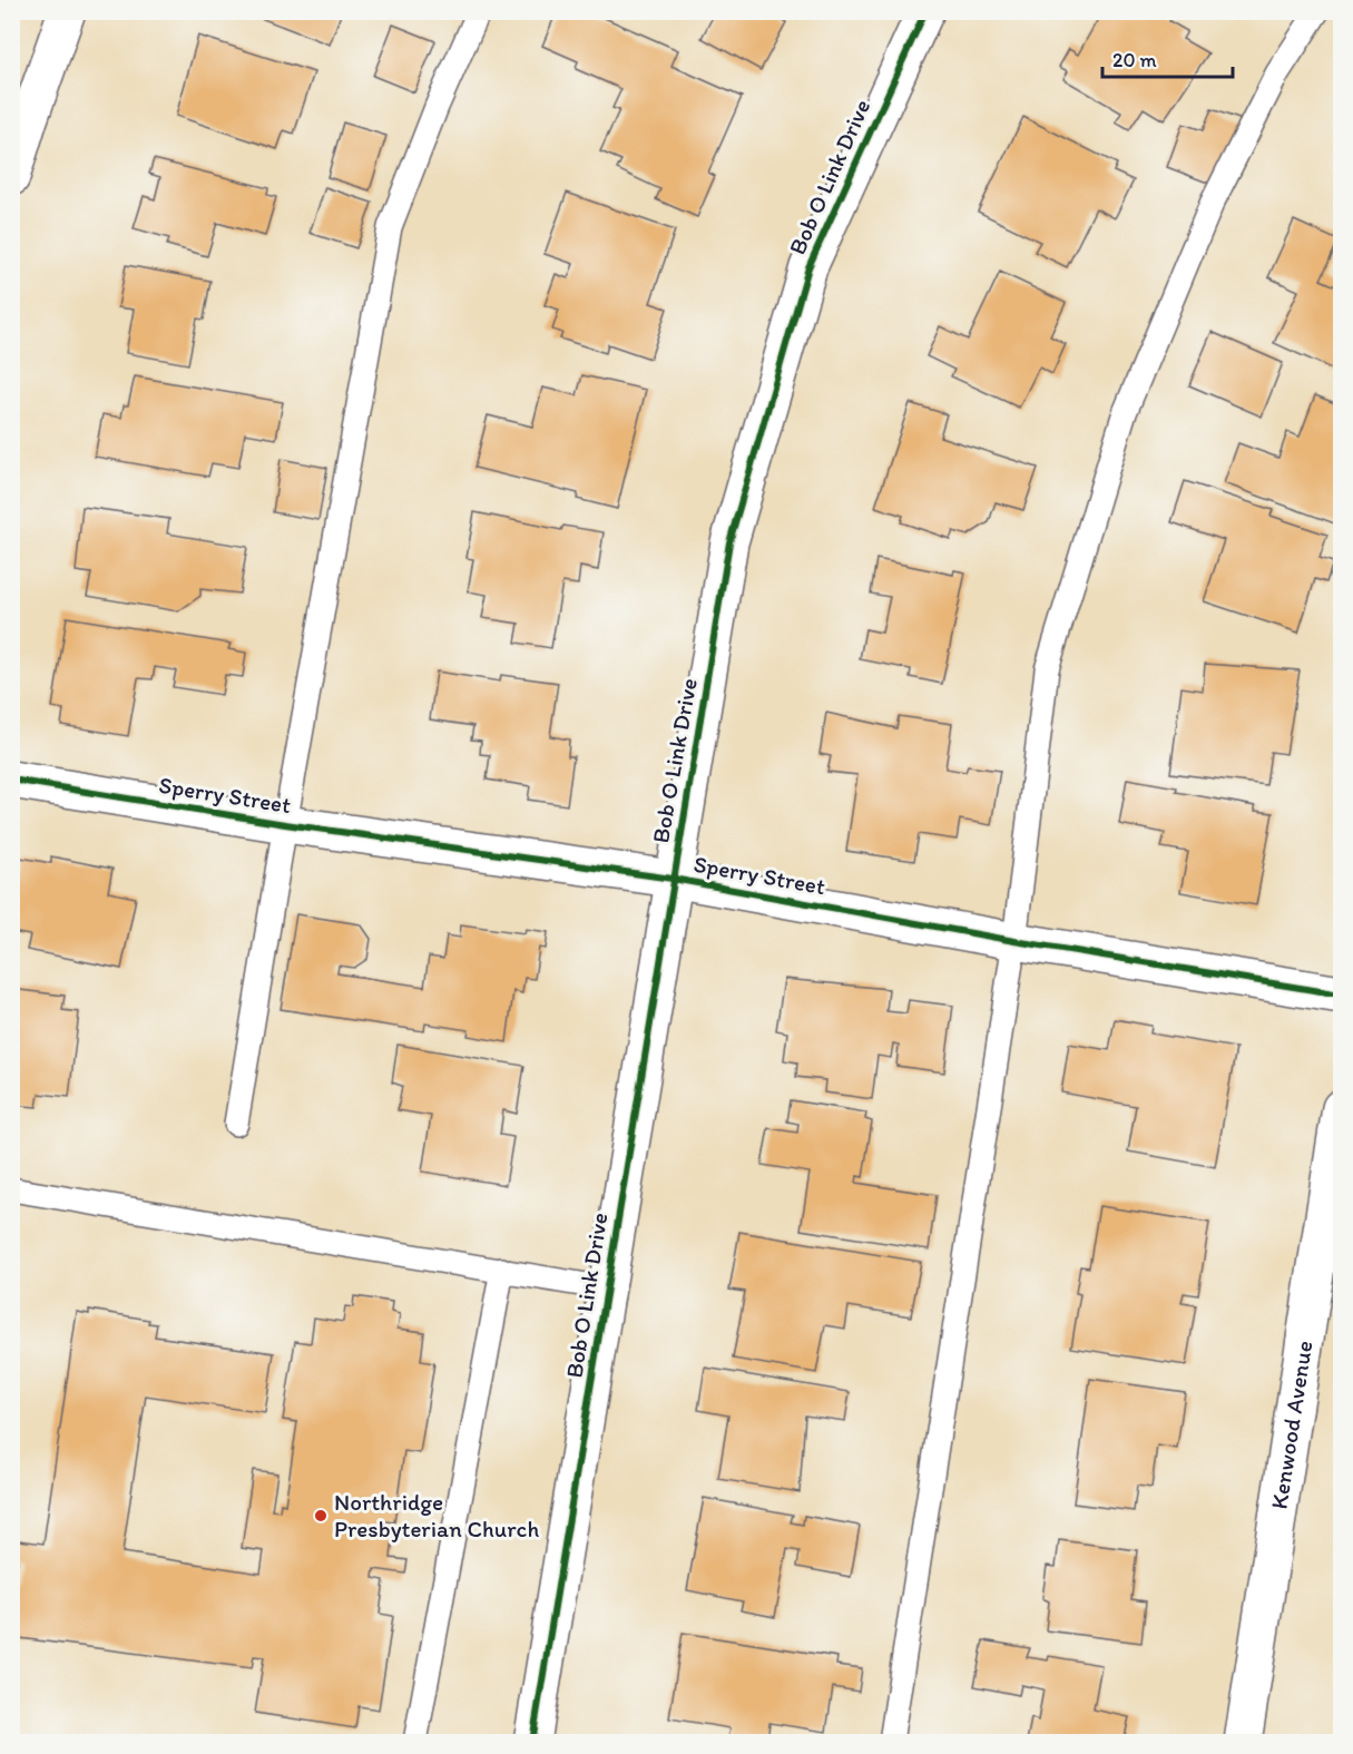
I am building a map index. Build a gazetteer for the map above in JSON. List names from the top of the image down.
{
  "streets": {
    "street": ["Bob O Link Drive", "Sperry Street", "Kenwood Avenue"]
  },
  "crossings": [
    ["Bob O Link Drive", "Sperry Street"]
  ],
  "places": ["Northridge Presbyterian Church"],
  "scale_bar": "20 m"
}
